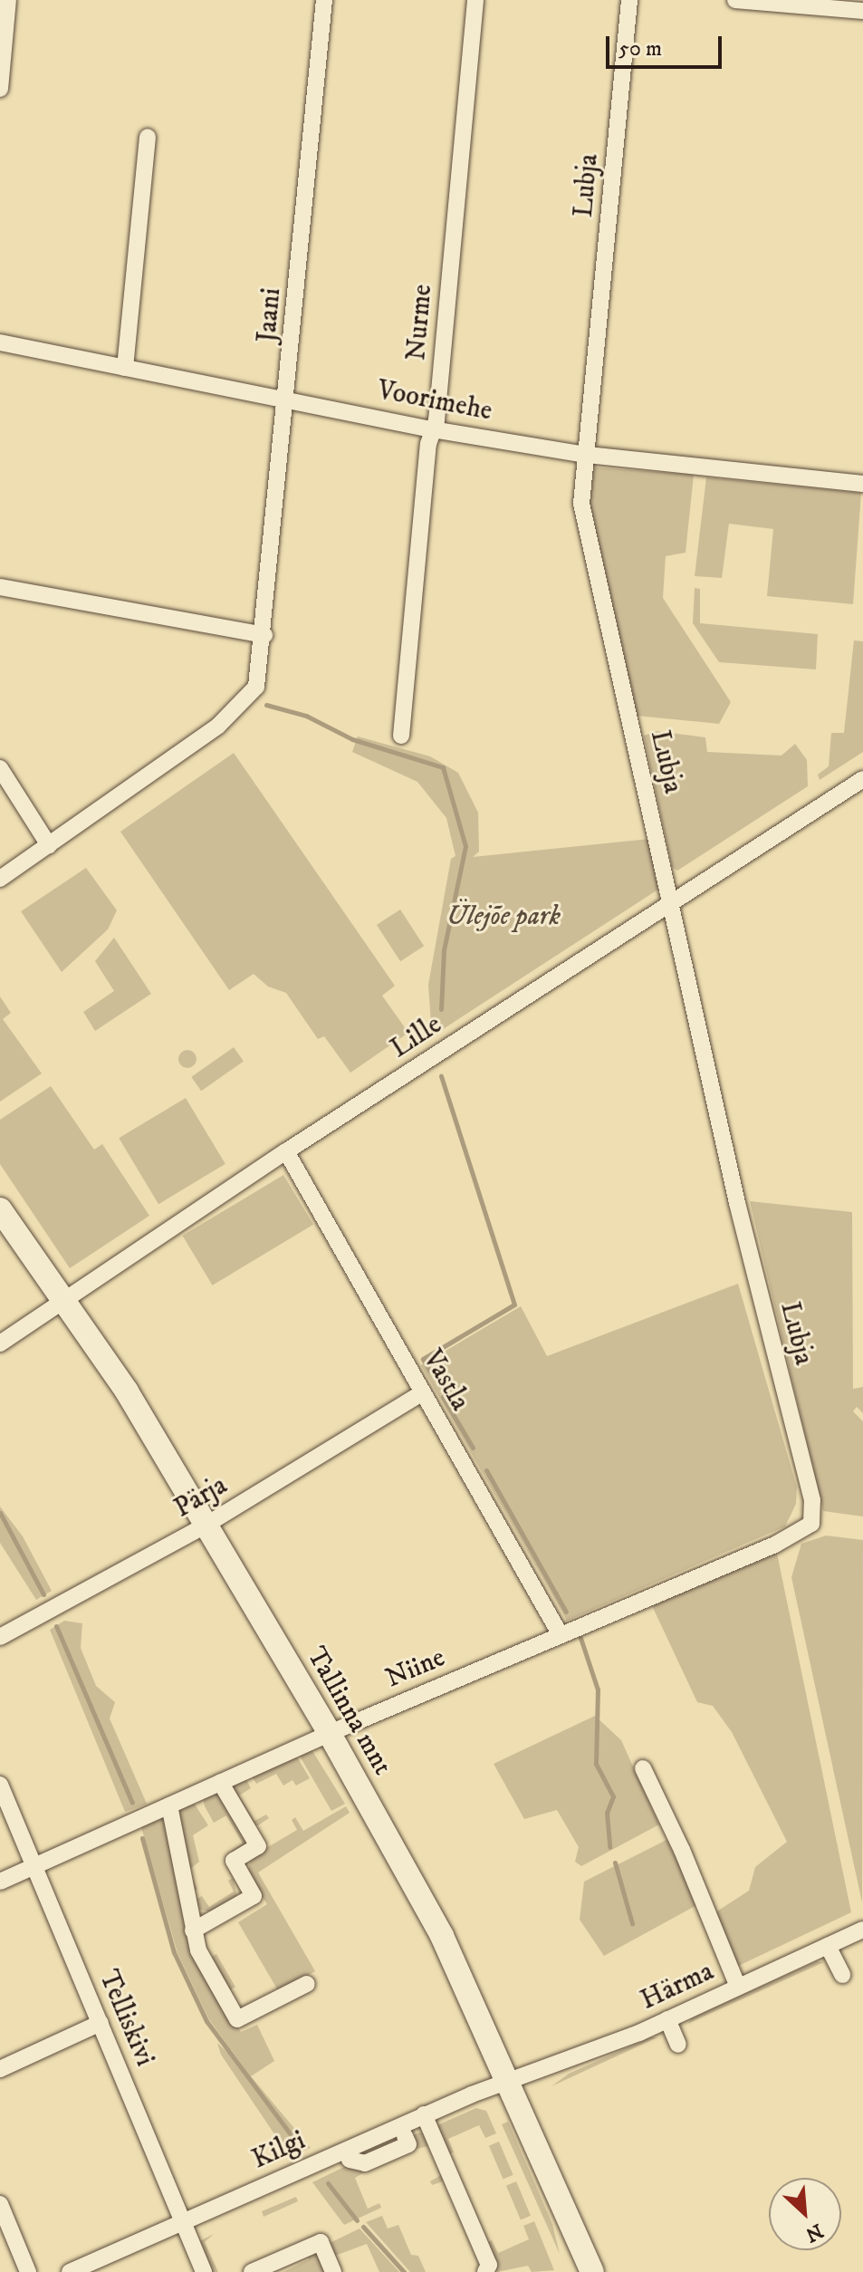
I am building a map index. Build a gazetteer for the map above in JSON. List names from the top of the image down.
{
  "streets": {
    "main road": ["Tallinna mnt"],
    "street": [
      "Lubja",
      "Jaani",
      "Nurme",
      "Voorimehe",
      "Lille",
      "Vastla",
      "Pärja",
      "Niine",
      "Härma",
      "Telliskivi",
      "Kilgi"
    ]
  },
  "crossings": [
    ["Lubja", "Voorimehe"],
    ["Lubja", "Lille"],
    ["Lubja", "Niine"],
    ["Jaani", "Voorimehe"],
    ["Nurme", "Voorimehe"],
    ["Lille", "Vastla"],
    ["Lille", "Tallinna mnt"],
    ["Vastla", "Pärja"],
    ["Vastla", "Niine"],
    ["Pärja", "Tallinna mnt"],
    ["Niine", "Tallinna mnt"],
    ["Niine", "Telliskivi"],
    ["Tallinna mnt", "Härma"],
    ["Tallinna mnt", "Kilgi"],
    ["Härma", "Kilgi"],
    ["Telliskivi", "Kilgi"]
  ],
  "parks": ["Ülejõe park"],
  "scale_bar": "50 m",
  "north": "bottom right"
}
